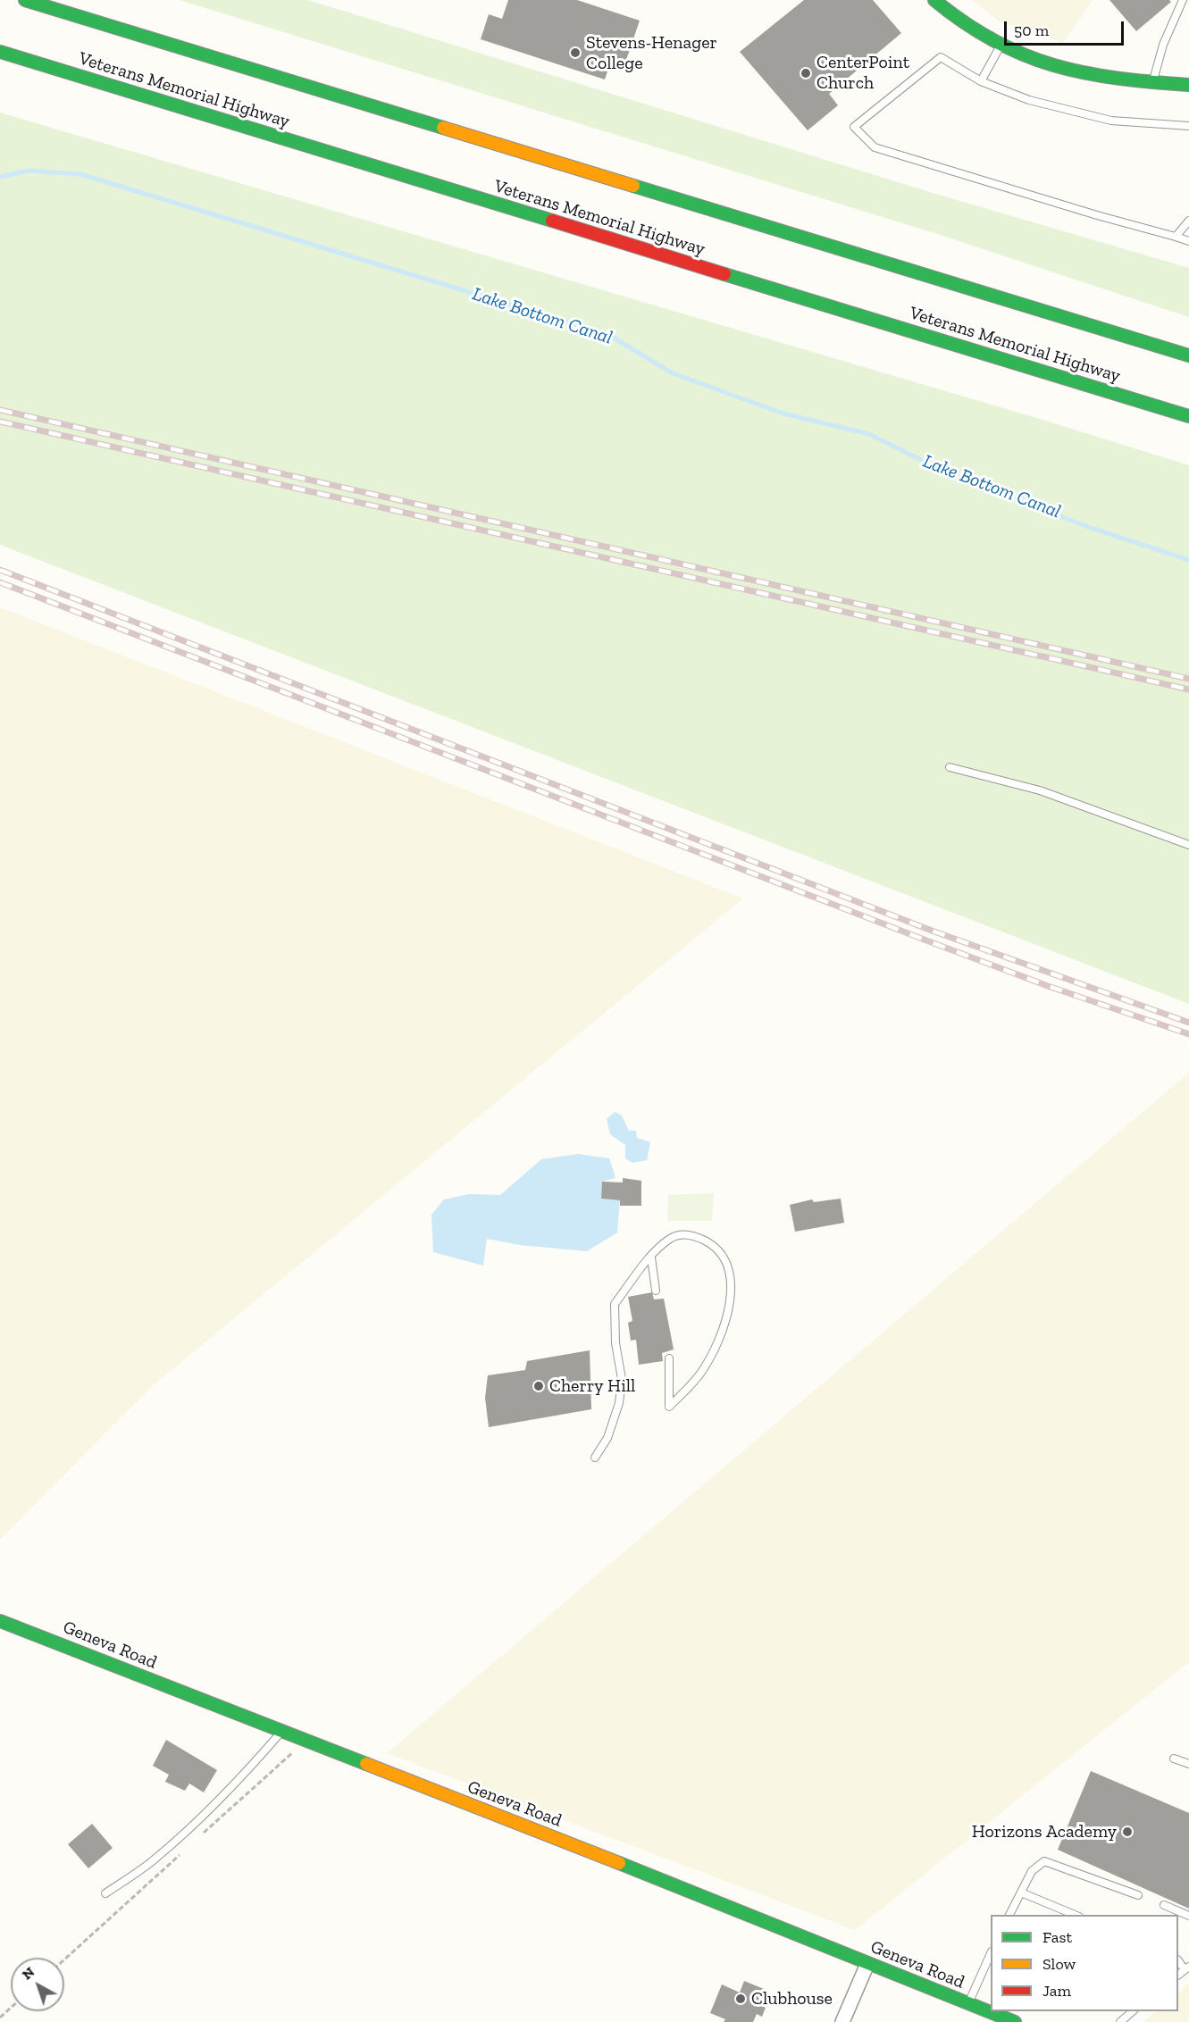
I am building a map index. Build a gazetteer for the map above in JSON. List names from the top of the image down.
{
  "streets": {
    "main road": ["Veterans Memorial Highway", "Geneva Road"]
  },
  "water": ["Lake Bottom Canal"],
  "places": [
    "Stevens-Henager College",
    "CenterPoint Church",
    "Cherry Hill",
    "Horizons Academy",
    "Clubhouse"
  ],
  "legend": ["Fast", "Slow", "Jam"],
  "scale_bar": "50 m",
  "north": "top left"
}
